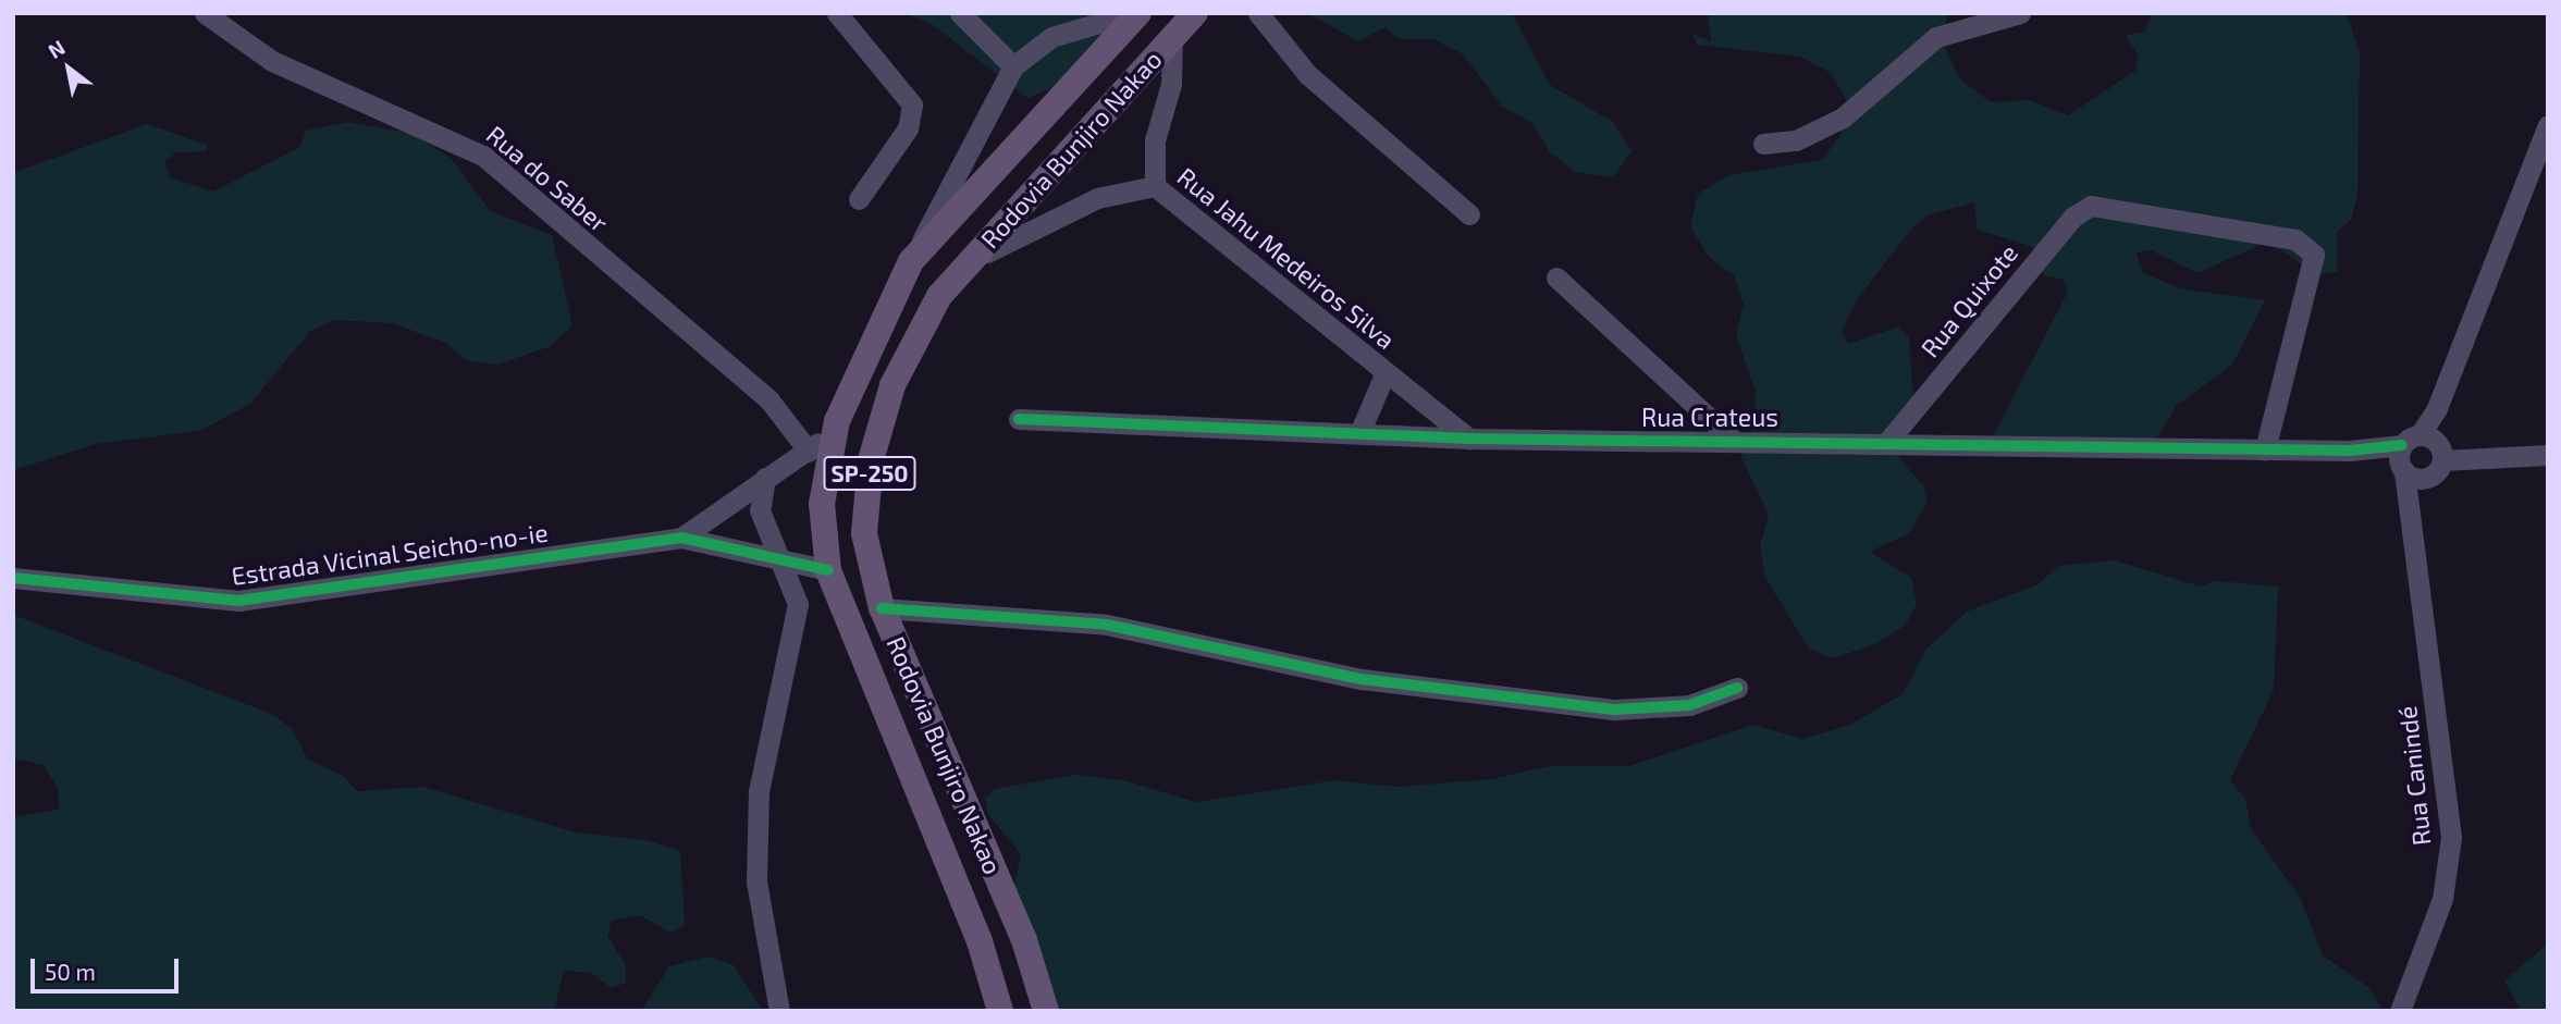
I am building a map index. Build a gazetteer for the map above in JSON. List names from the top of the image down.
{
  "streets": {
    "main road": ["Rodovia Bunjiro Nakao", "SP-250"],
    "street": [
      "Rua do Saber",
      "Rua Jahu Medeiros Silva",
      "Rua Quixote",
      "Rua Crateus",
      "Estrada Vicinal Seicho-no-ie",
      "Rua Canindé"
    ]
  },
  "crossings": [
    ["Rodovia Bunjiro Nakao", "Rua Jahu Medeiros Silva"],
    ["Rua Jahu Medeiros Silva", "Rua Crateus"],
    ["Rua Quixote", "Rua Crateus"],
    ["Rua Crateus", "Rua Canindé"]
  ],
  "scale_bar": "50 m",
  "north": "top left"
}
